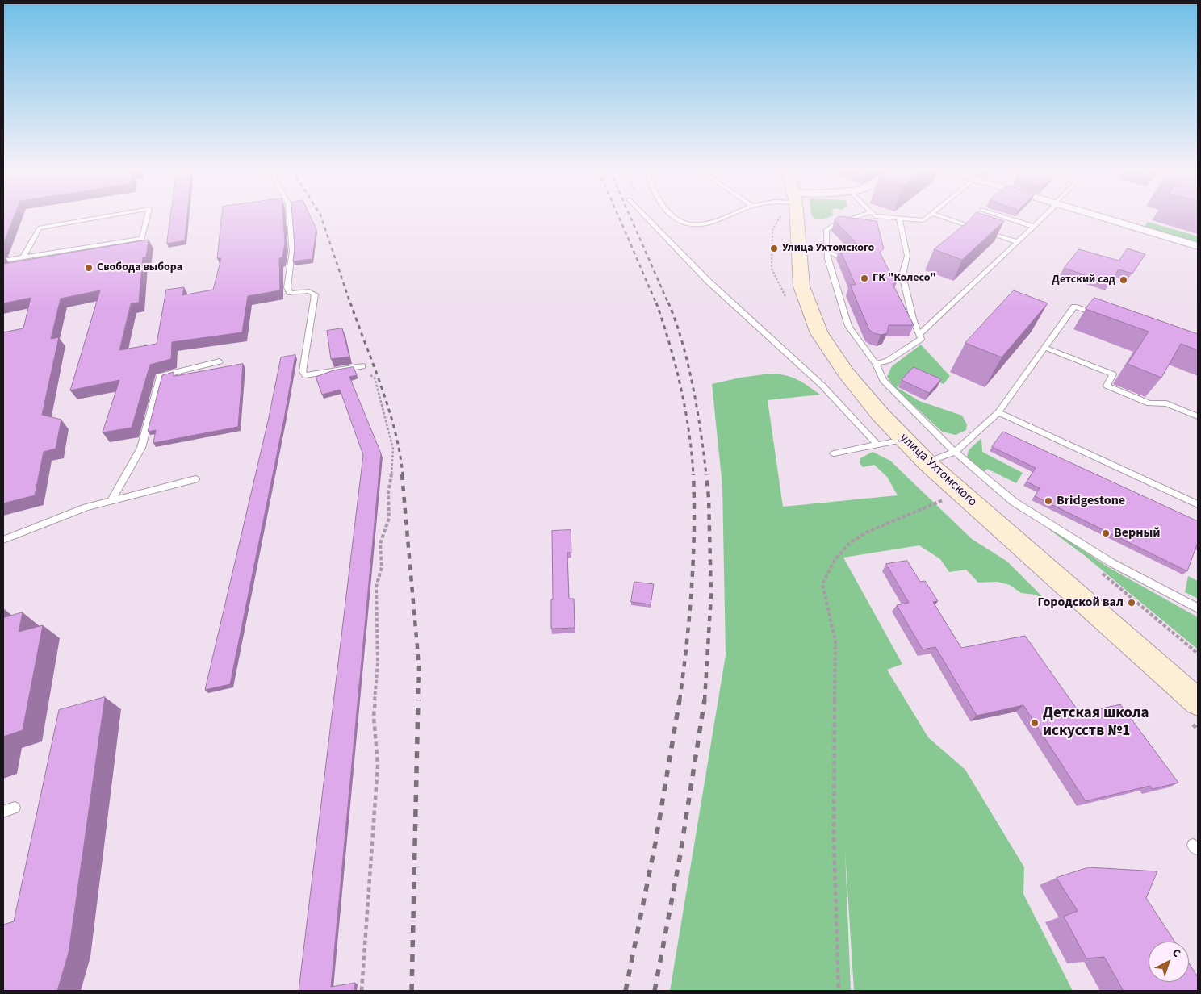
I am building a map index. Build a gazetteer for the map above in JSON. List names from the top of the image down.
{
  "streets": {
    "street": ["улица Ухтомского"]
  },
  "places": [
    "Улица Ухтомского",
    "Свобода выбора",
    "ГК \"Колесо\"",
    "Детский сад",
    "Bridgestone",
    "Верный",
    "Городской вал",
    "Детская школа искусств №1"
  ],
  "north": "top right"
}
